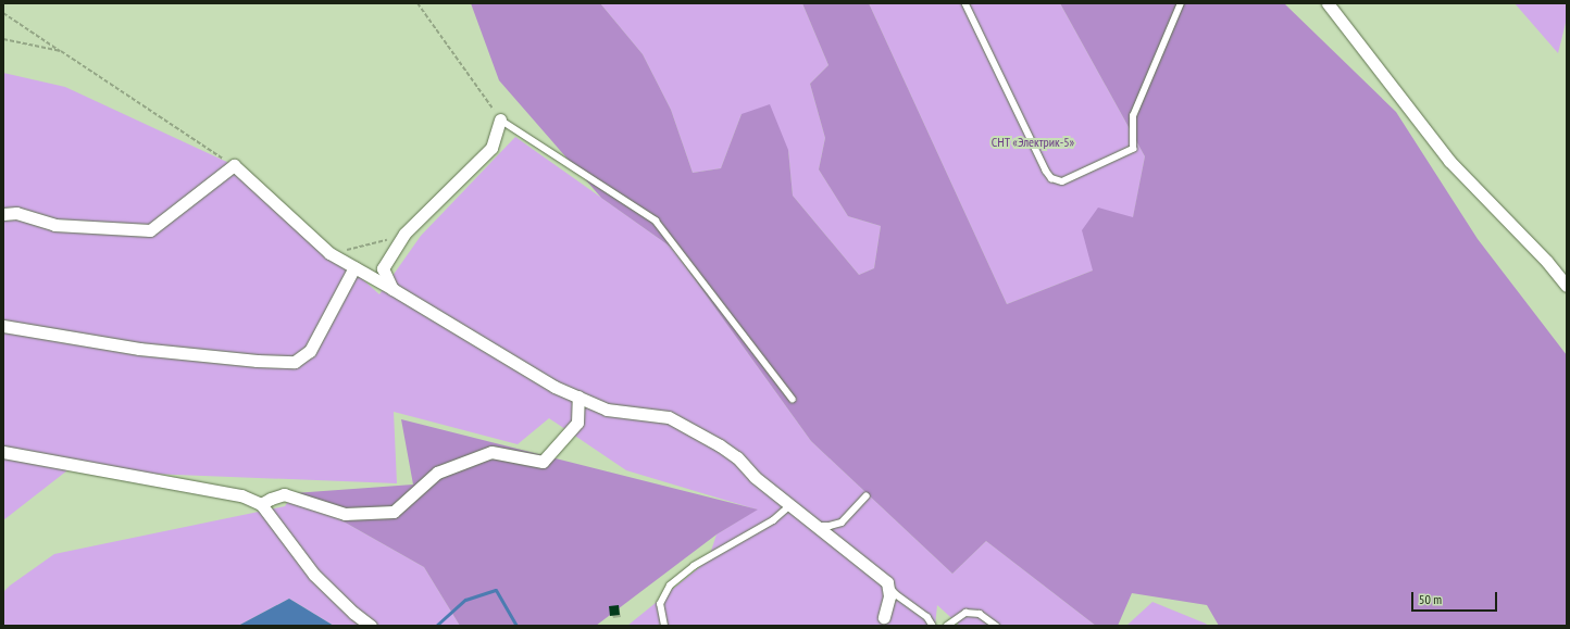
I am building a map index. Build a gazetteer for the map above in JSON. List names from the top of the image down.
{
  "parks": ["СНТ «Электрик-5»"],
  "scale_bar": "50 m"
}
